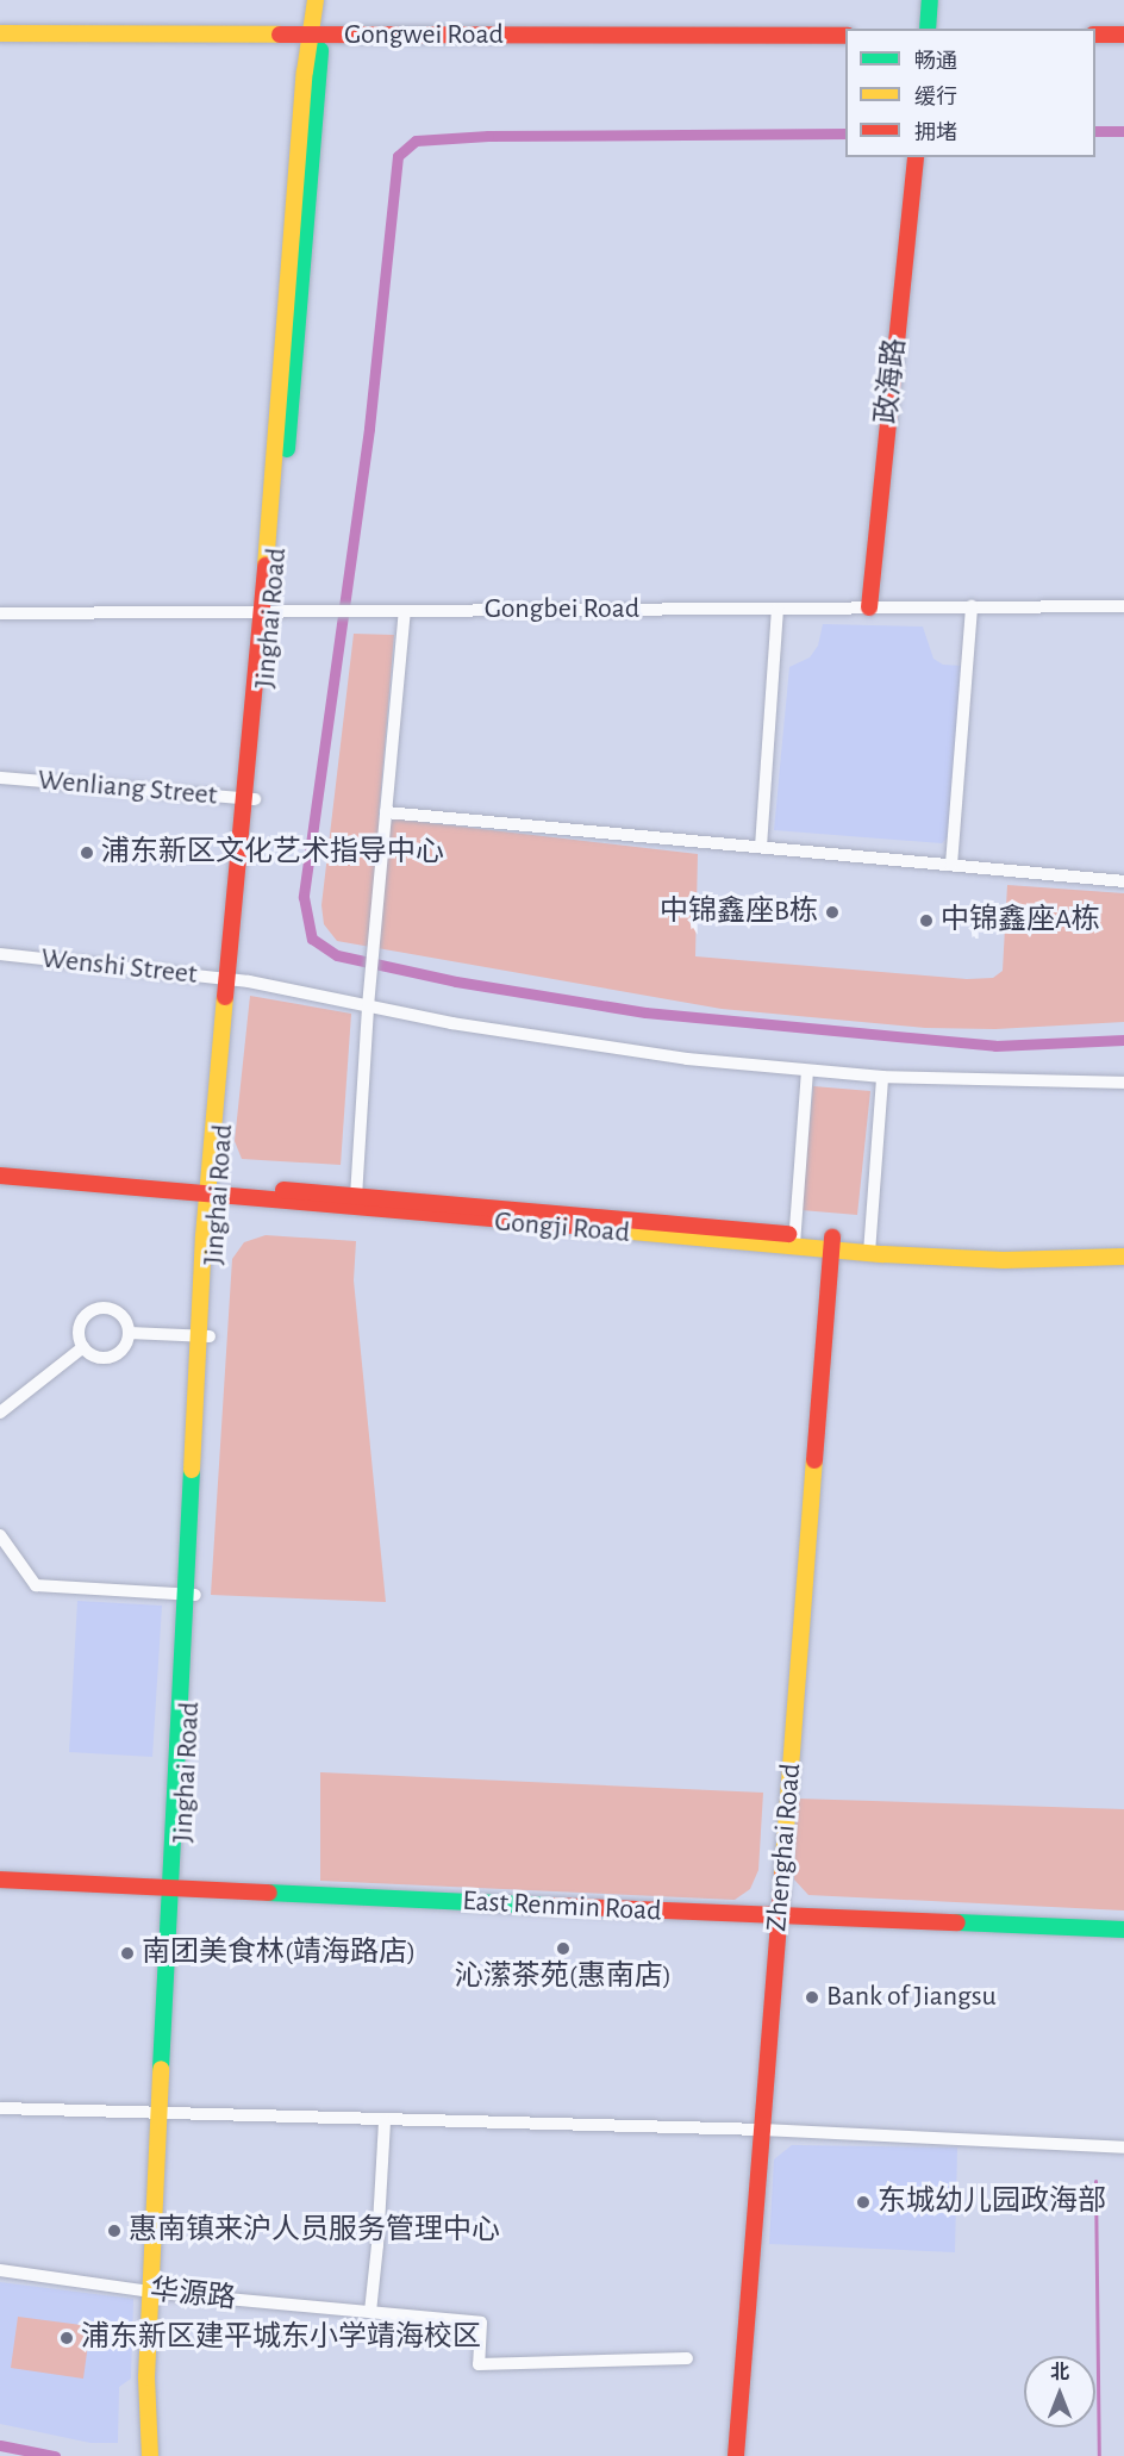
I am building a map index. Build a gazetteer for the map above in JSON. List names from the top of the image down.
{
  "streets": {
    "street": [
      "Gongwei Road",
      "政海路",
      "Gongbei Road",
      "Jinghai Road",
      "Wenliang Street",
      "Wenshi Street",
      "Gongji Road",
      "Zhenghai Road",
      "East Renmin Road",
      "华源路"
    ]
  },
  "crossings": [
    ["Gongwei Road", "Jinghai Road"],
    ["政海路", "Gongbei Road"],
    ["Gongbei Road", "Jinghai Road"],
    ["Jinghai Road", "Wenliang Street"],
    ["Jinghai Road", "Wenshi Street"],
    ["Jinghai Road", "Gongji Road"],
    ["Jinghai Road", "East Renmin Road"],
    ["Jinghai Road", "华源路"],
    ["Gongji Road", "Zhenghai Road"],
    ["Zhenghai Road", "East Renmin Road"]
  ],
  "places": [
    "浦东新区文化艺术指导中心",
    "中锦鑫座B栋",
    "中锦鑫座A栋",
    "沁潆茶苑(惠南店)",
    "南团美食林(靖海路店)",
    "Bank of Jiangsu",
    "东城幼儿园政海部",
    "惠南镇来沪人员服务管理中心",
    "浦东新区建平城东小学靖海校区"
  ],
  "legend": ["畅通", "缓行", "拥堵"],
  "north": "top"
}
